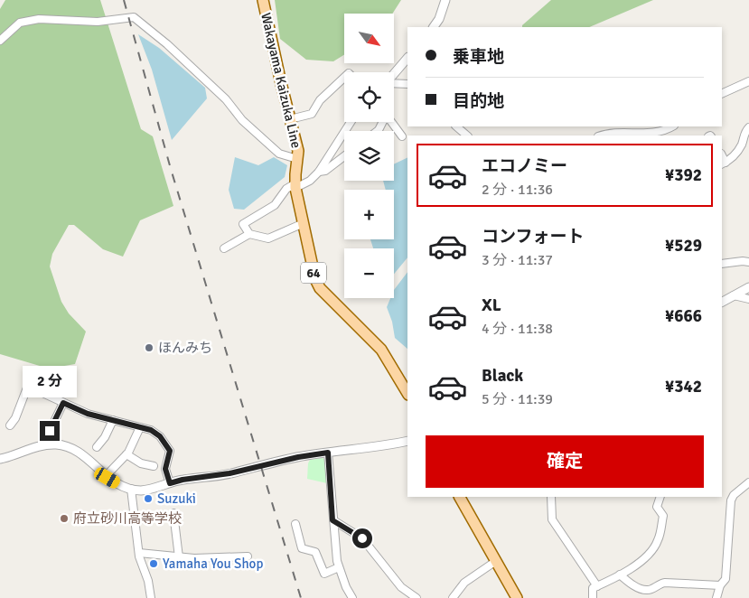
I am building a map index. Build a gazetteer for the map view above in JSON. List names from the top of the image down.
{
  "streets": {
    "main road": ["Wakayama Kaizuka Line", "64"]
  },
  "places": [
    "ほんみち",
    "Suzuki",
    "府立砂川高等学校",
    "Yamaha You Shop"
  ],
  "north": "bottom right",
  "page": {
    "map_buttons": ["+", "−"],
    "banner": ["乗車地", "目的地"],
    "list": [
      {
        "name": "エコノミー",
        "note": "2 分 · 11:36",
        "value": "¥392"
      },
      {
        "name": "コンフォート",
        "note": "3 分 · 11:37",
        "value": "¥529"
      },
      {
        "name": "XL",
        "note": "4 分 · 11:38",
        "value": "¥666"
      },
      {
        "name": "Black",
        "note": "5 分 · 11:39",
        "value": "¥342"
      }
    ],
    "bubble": "2 分",
    "buttons": "確定"
  }
}
